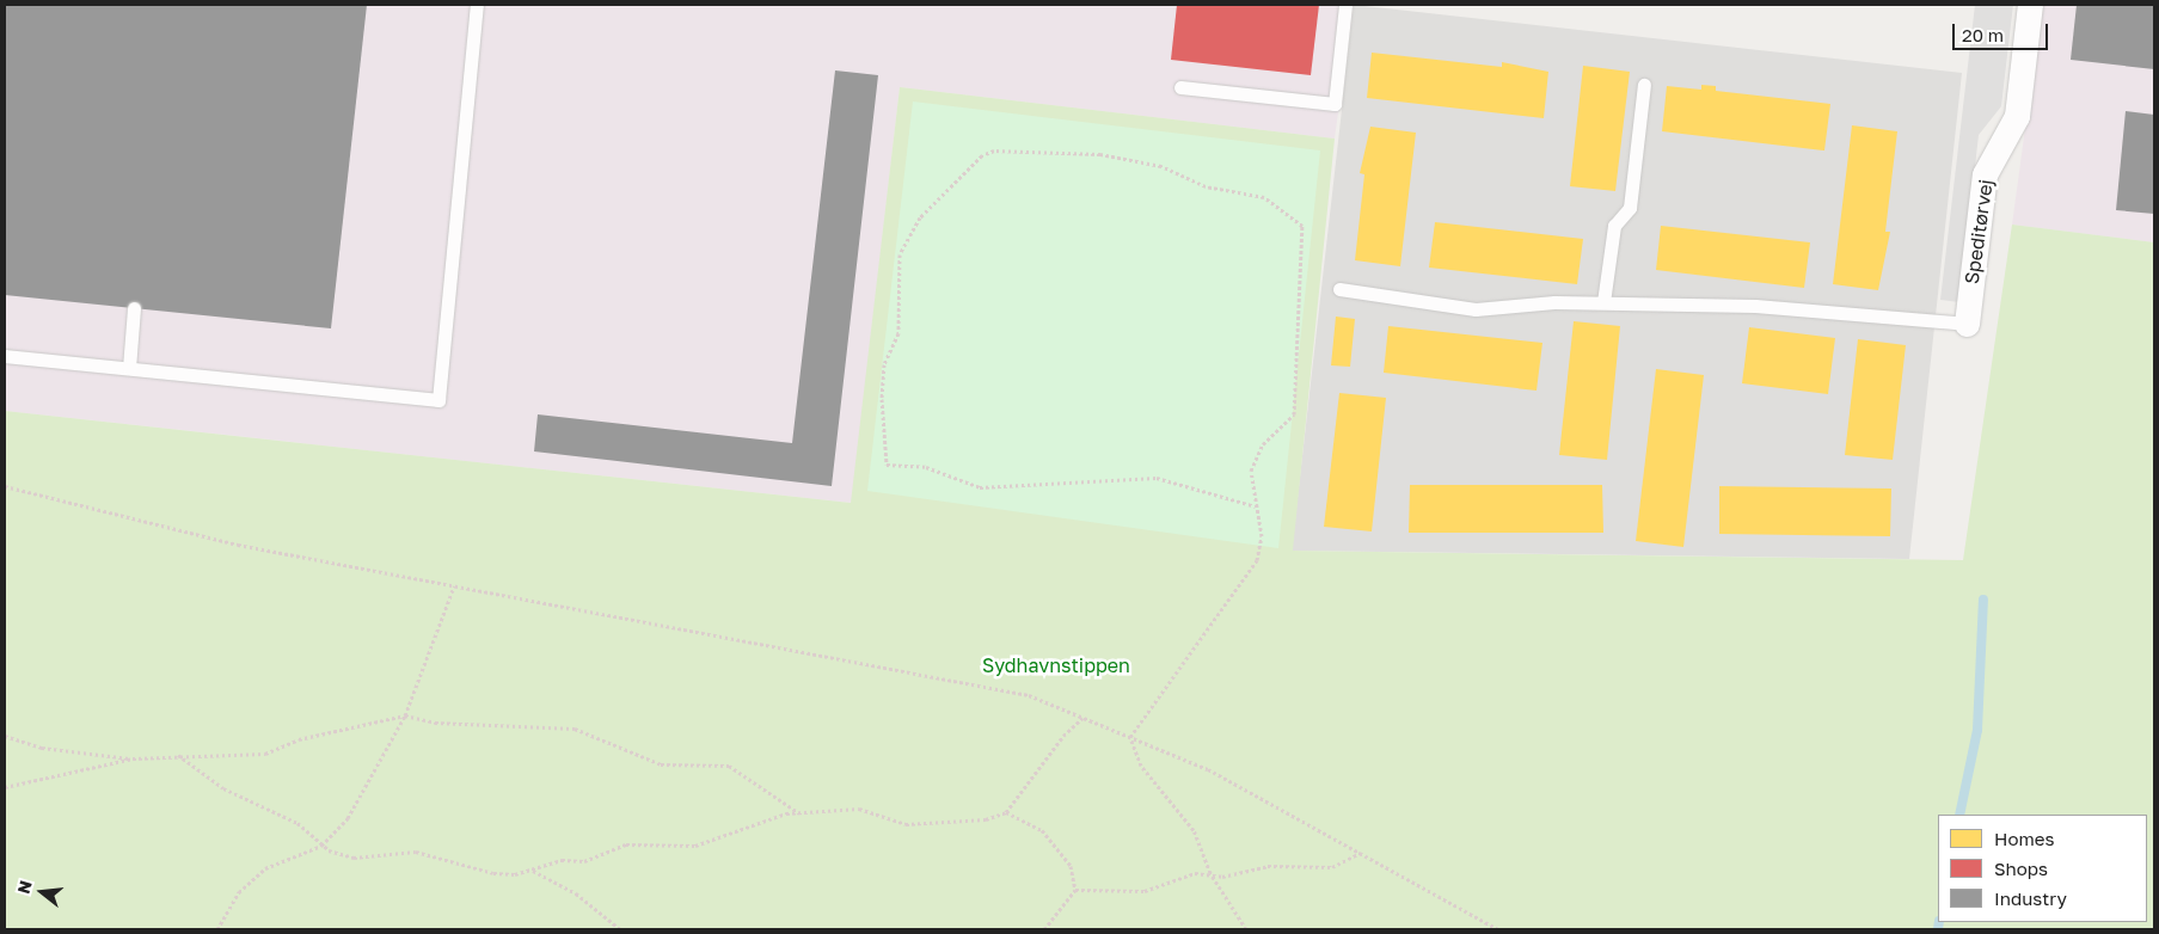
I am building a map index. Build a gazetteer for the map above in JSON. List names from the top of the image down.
{
  "streets": {
    "street": ["Speditørvej"]
  },
  "parks": ["Sydhavnstippen"],
  "legend": ["Homes", "Shops", "Industry"],
  "scale_bar": "20 m",
  "north": "left"
}
